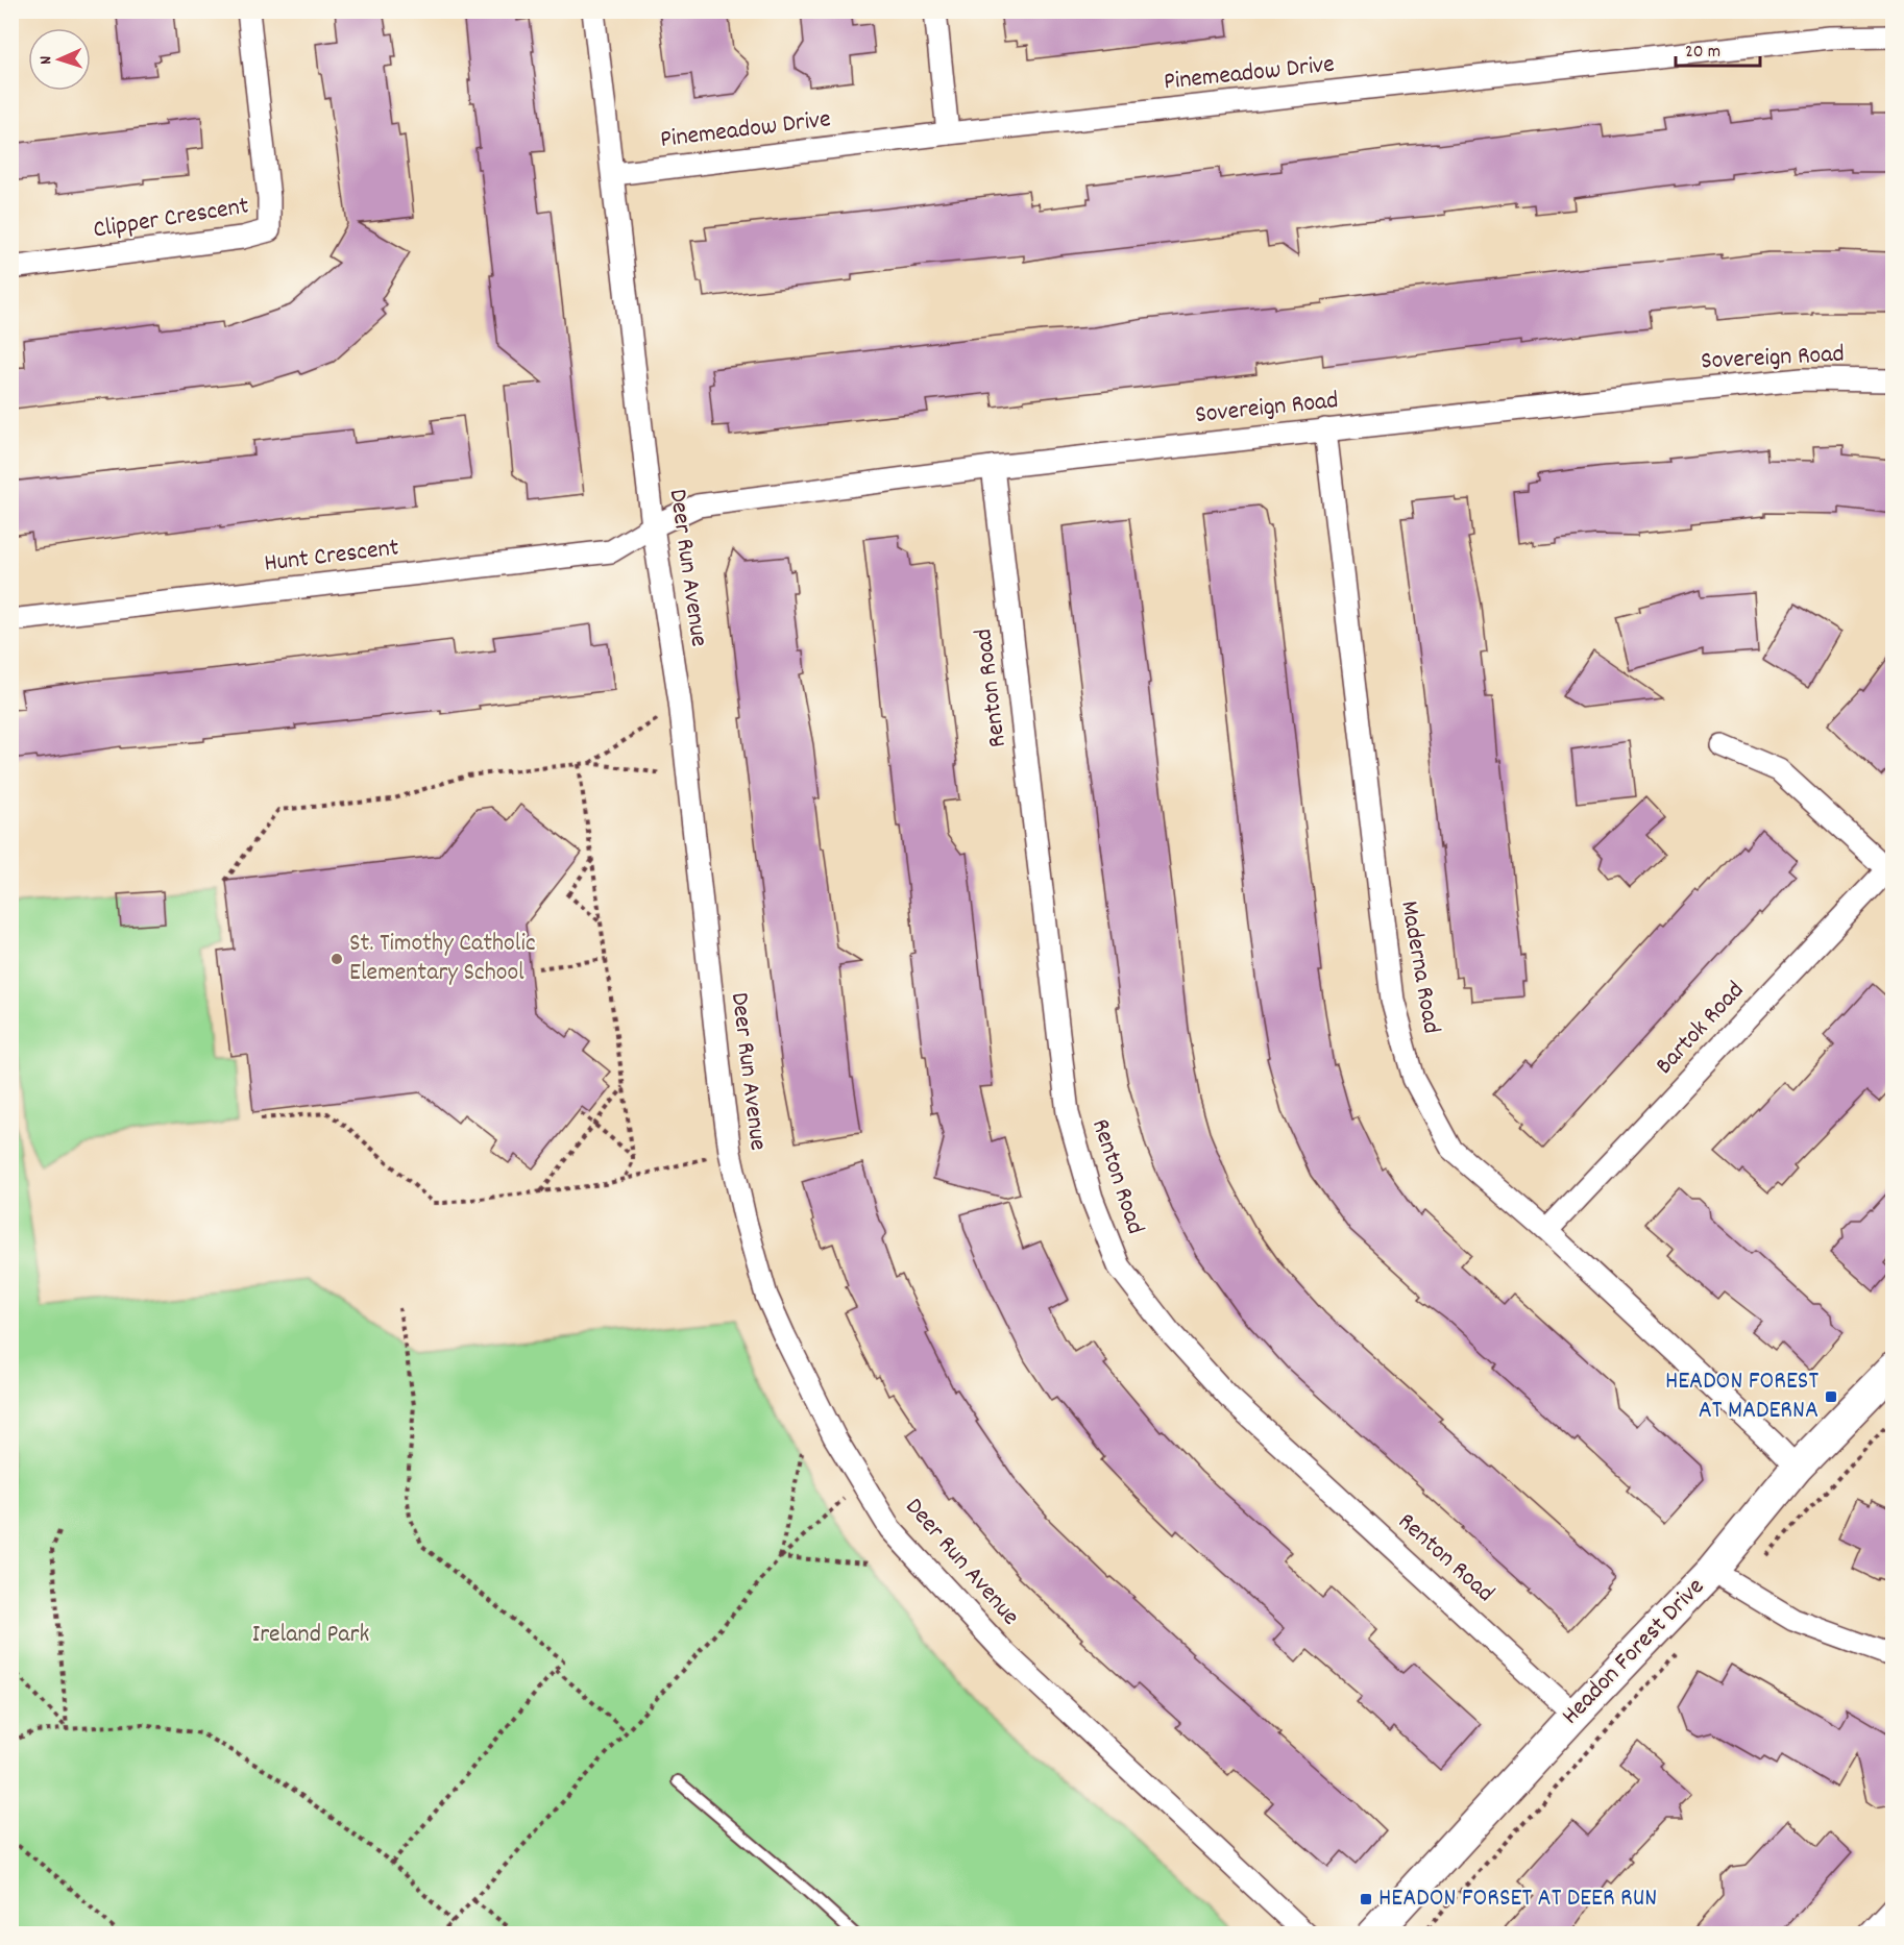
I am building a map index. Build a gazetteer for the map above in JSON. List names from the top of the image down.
{
  "streets": {
    "street": [
      "Pinemeadow Drive",
      "Clipper Crescent",
      "Sovereign Road",
      "Hunt Crescent",
      "Deer Run Avenue",
      "Renton Road",
      "Maderna Road",
      "Bartok Road",
      "Headon Forest Drive"
    ]
  },
  "crossings": [
    ["Pinemeadow Drive", "Deer Run Avenue"],
    ["Sovereign Road", "Hunt Crescent"],
    ["Sovereign Road", "Deer Run Avenue"],
    ["Sovereign Road", "Renton Road"],
    ["Sovereign Road", "Maderna Road"],
    ["Hunt Crescent", "Deer Run Avenue"],
    ["Renton Road", "Headon Forest Drive"],
    ["Maderna Road", "Bartok Road"],
    ["Maderna Road", "Headon Forest Drive"]
  ],
  "parks": ["Ireland Park"],
  "places": {
    "other": ["St. Timothy Catholic Elementary School"],
    "transit": ["HEADON FOREST AT MADERNA", "HEADON FORSET AT DEER RUN"]
  },
  "scale_bar": "20 m",
  "north": "left"
}
